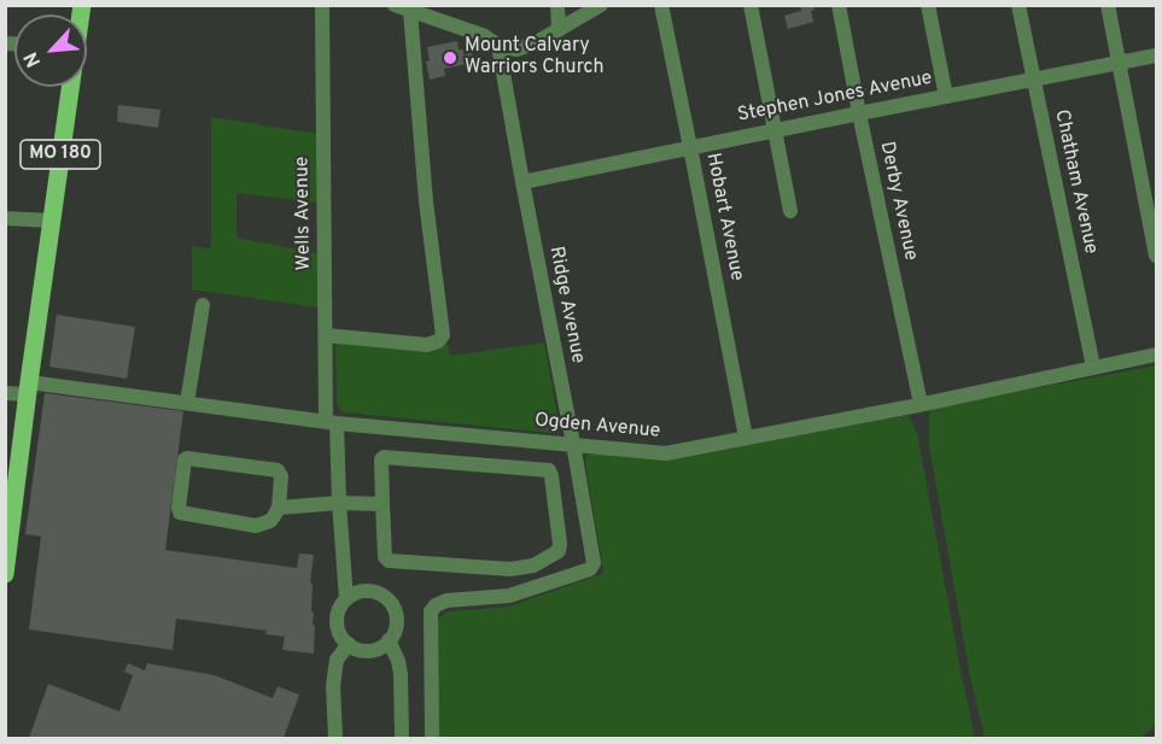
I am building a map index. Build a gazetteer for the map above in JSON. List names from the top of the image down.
{
  "streets": {
    "main road": ["MO 180"],
    "street": [
      "Stephen Jones Avenue",
      "Chatham Avenue",
      "Derby Avenue",
      "Wells Avenue",
      "Hobart Avenue",
      "Ridge Avenue",
      "Ogden Avenue"
    ]
  },
  "crossings": [
    ["Stephen Jones Avenue", "Chatham Avenue"],
    ["Stephen Jones Avenue", "Derby Avenue"],
    ["Stephen Jones Avenue", "Hobart Avenue"],
    ["Stephen Jones Avenue", "Ridge Avenue"],
    ["MO 180", "Ogden Avenue"],
    ["Chatham Avenue", "Ogden Avenue"],
    ["Derby Avenue", "Ogden Avenue"],
    ["Wells Avenue", "Ogden Avenue"],
    ["Hobart Avenue", "Ogden Avenue"],
    ["Ridge Avenue", "Ogden Avenue"]
  ],
  "places": ["Mount Calvary Warriors Church"],
  "north": "bottom left"
}
